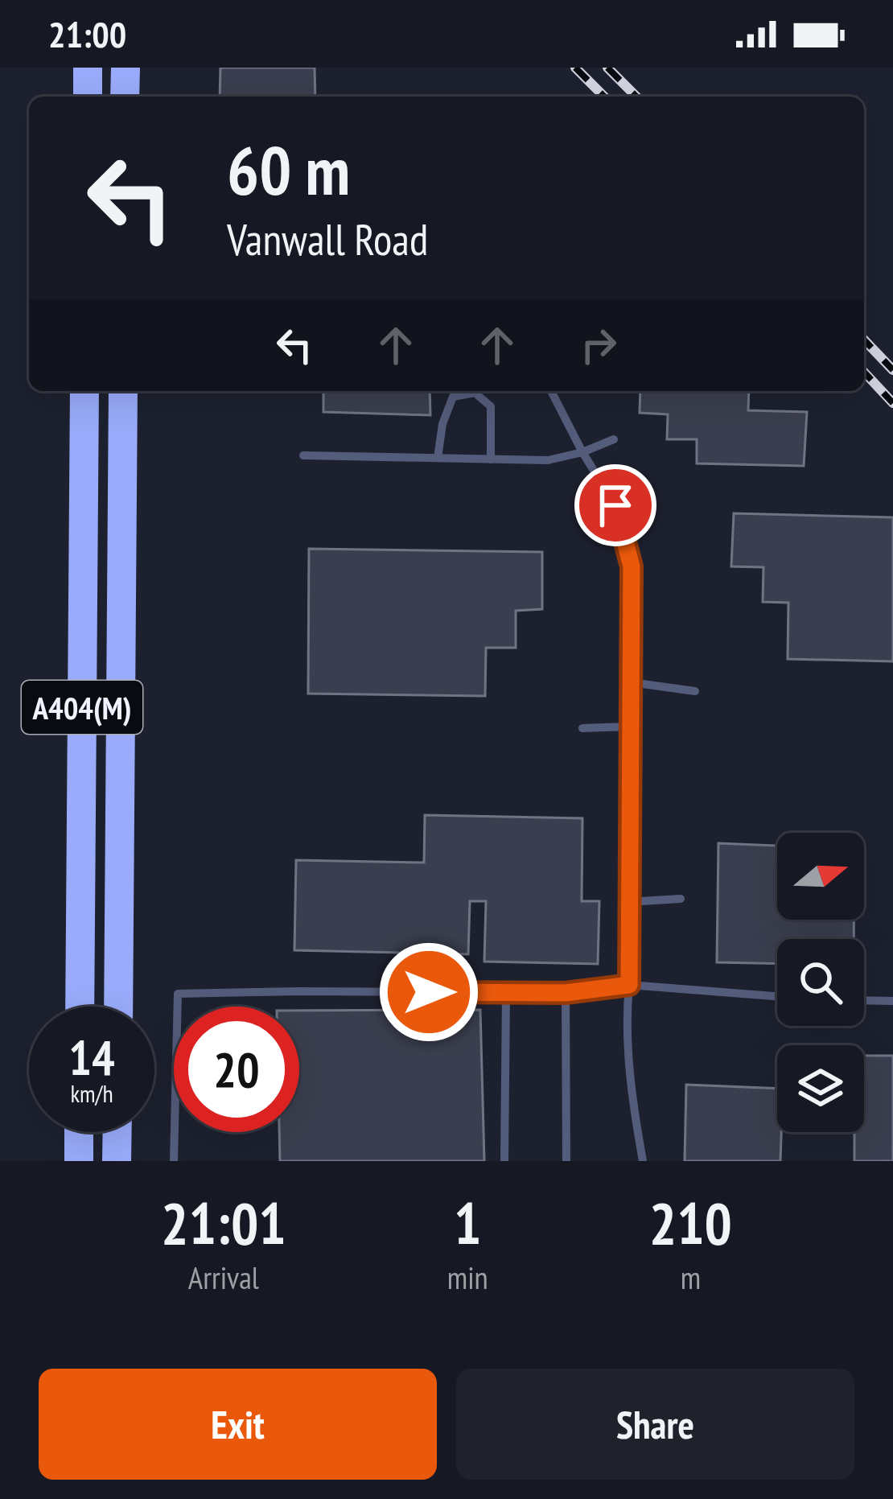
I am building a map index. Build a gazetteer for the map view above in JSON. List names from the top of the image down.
{
  "streets": {
    "highway": ["A404(M)"]
  },
  "north": "right",
  "page": {
    "status": "21:00",
    "turn": ["60 m", "Vanwall Road"],
    "speed": "14 km/h",
    "limit": "20",
    "eta": [
      "21:01",
      "Arrival",
      "1",
      "min",
      "210",
      "m"
    ],
    "buttons": ["Exit", "Share"]
  }
}
